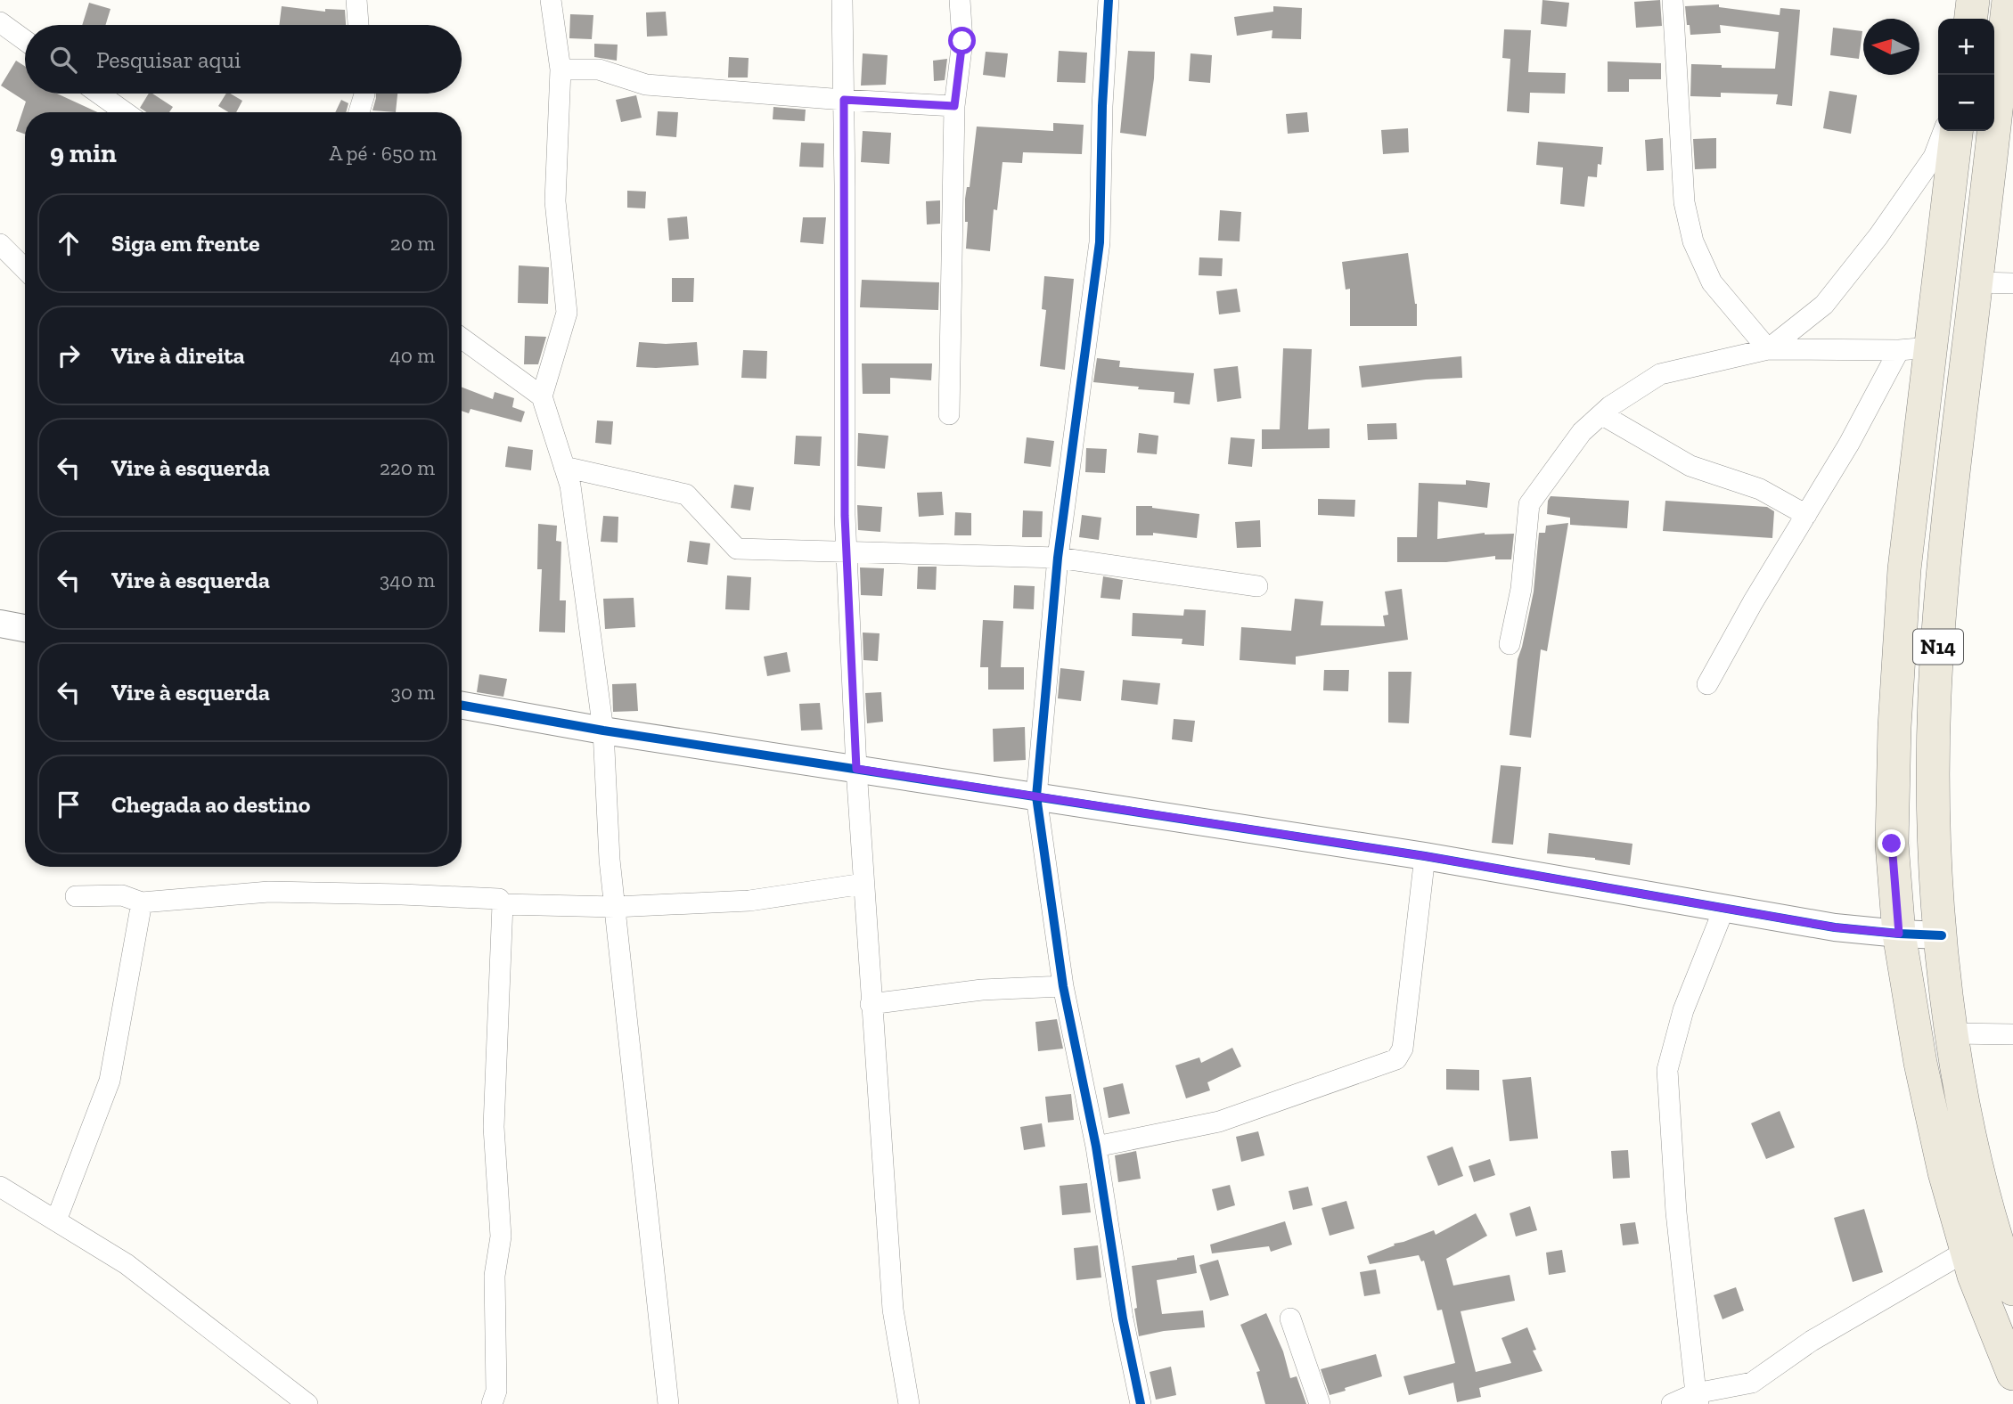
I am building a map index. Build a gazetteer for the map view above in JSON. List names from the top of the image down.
{
  "streets": {
    "main road": ["N14"]
  },
  "north": "left",
  "page": {
    "map_buttons": ["+", "−"],
    "search": "Pesquisar aqui",
    "heading": ["9 min", "A pé · 650 m"],
    "list": [
      ["Siga em frente", "20 m"],
      ["Vire à direita", "40 m"],
      ["Vire à esquerda", "220 m"],
      ["Vire à esquerda", "340 m"],
      ["Vire à esquerda", "30 m"],
      "Chegada ao destino"
    ]
  }
}
